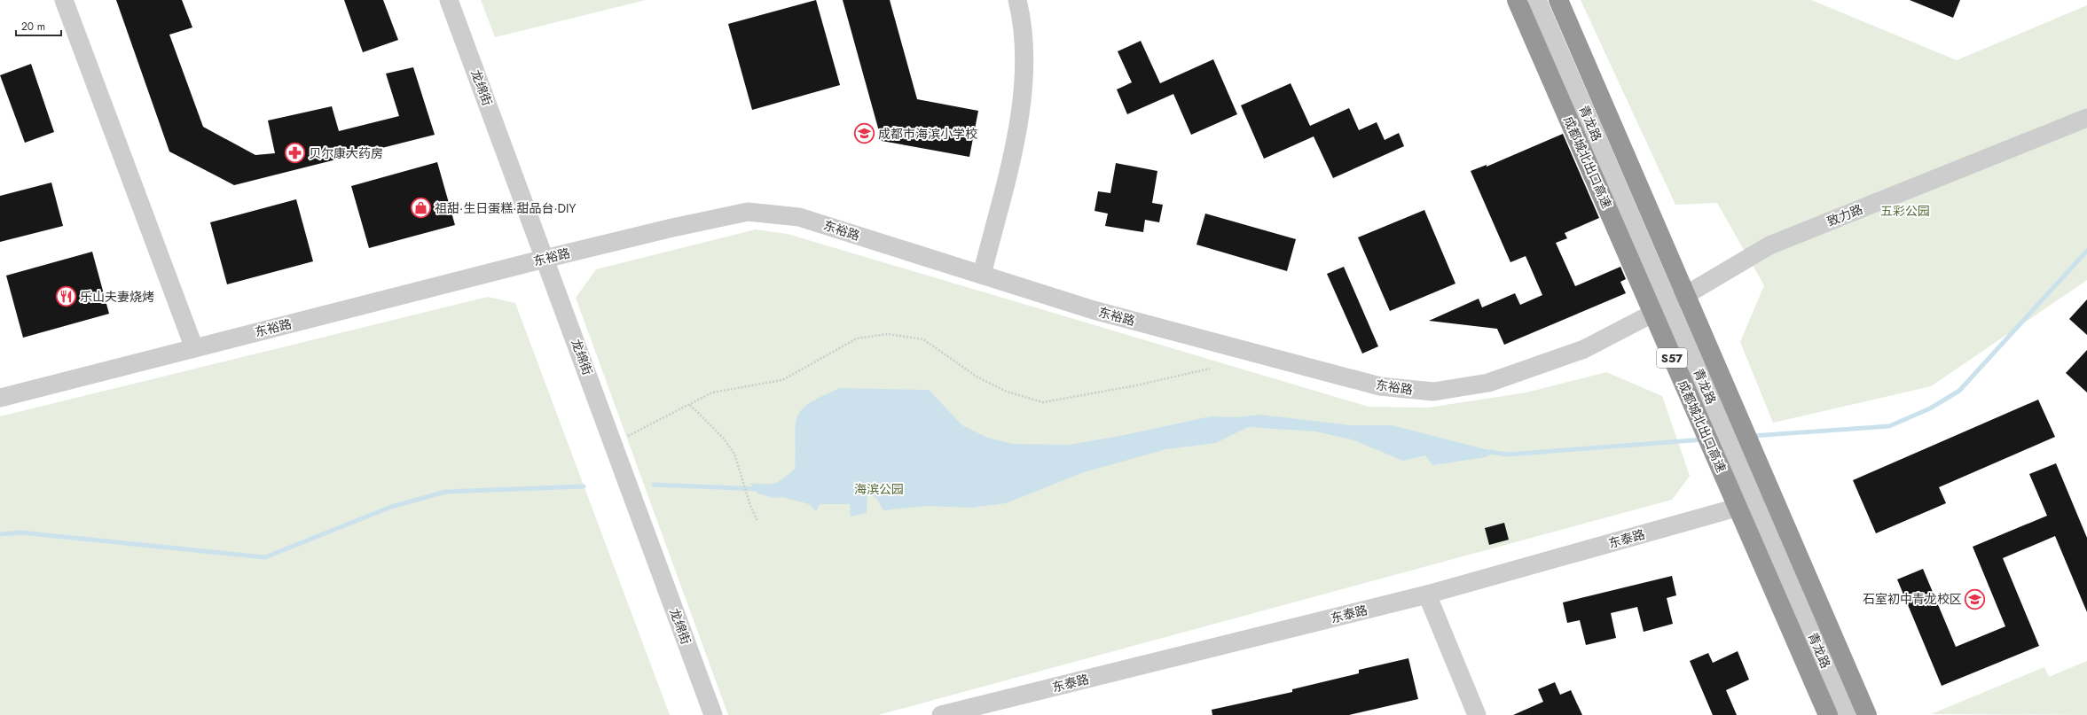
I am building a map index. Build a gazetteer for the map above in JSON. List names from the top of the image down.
{
  "streets": {
    "highway": ["成都城北出口高速", "S57"],
    "street": [
      "龙绵街",
      "青龙路",
      "致力路",
      "东裕路",
      "东泰路"
    ]
  },
  "crossings": [
    ["龙绵街", "东裕路"],
    ["青龙路", "致力路"],
    ["青龙路", "东裕路"],
    ["青龙路", "东泰路"],
    ["致力路", "东裕路"]
  ],
  "parks": ["五彩公园", "海滨公园"],
  "places": {
    "school or university": ["成都市海滨小学校", "石室初中青龙校区"],
    "pharmacy": ["贝尔康大药房"],
    "shop": ["祖甜·生日蛋糕·甜品台·DIY"],
    "restaurant": ["乐山夫妻烧烤"]
  },
  "scale_bar": "20 m"
}
